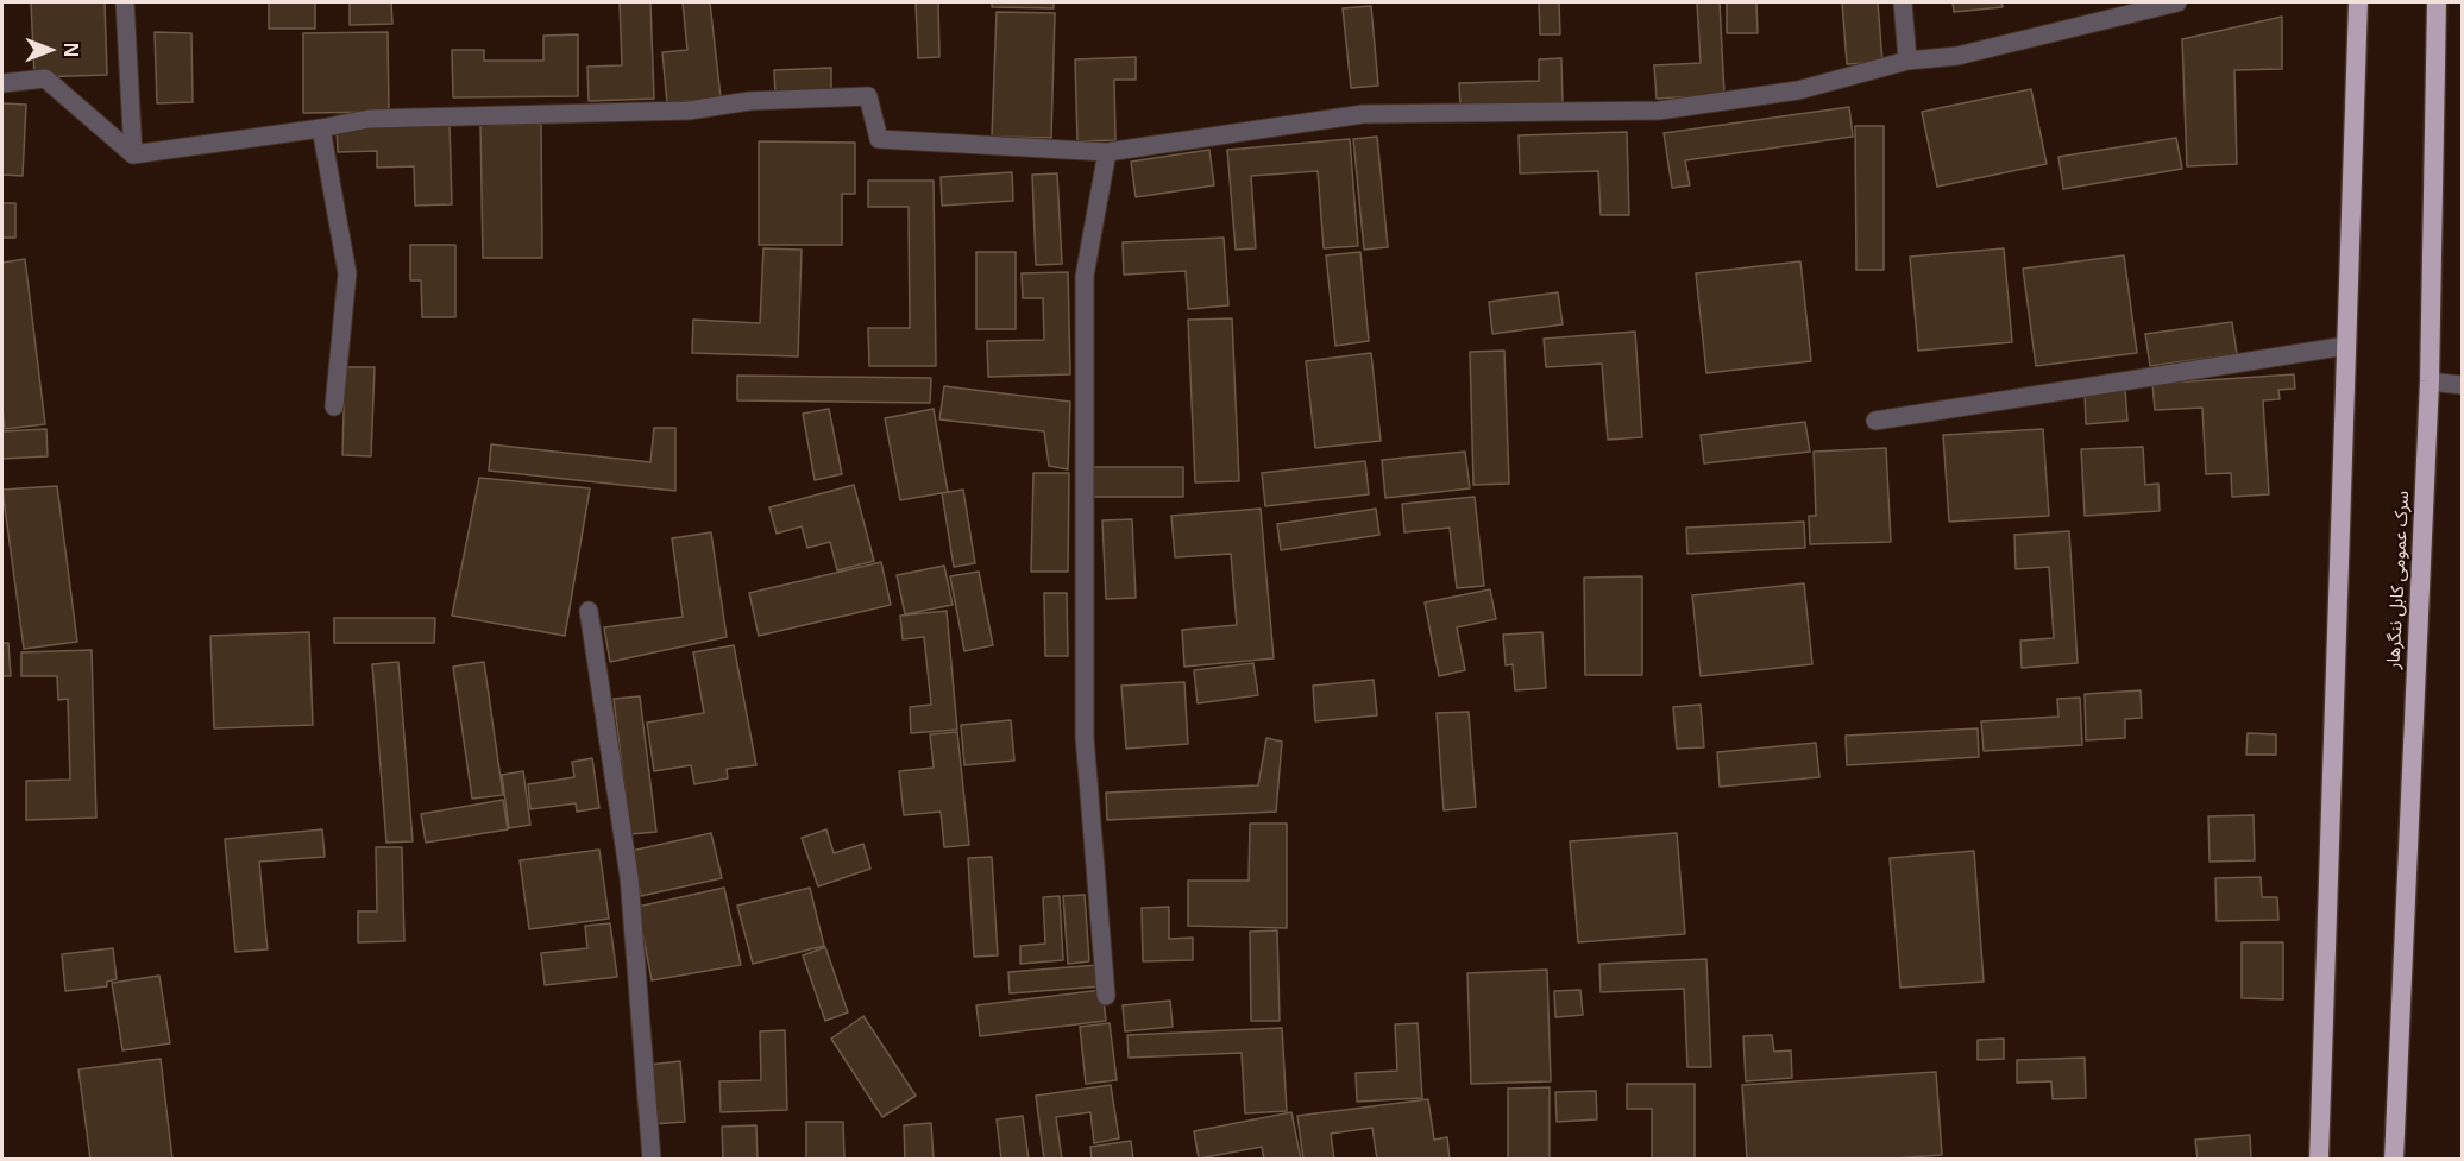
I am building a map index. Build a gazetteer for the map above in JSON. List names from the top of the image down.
{
  "streets": {
    "highway": ["سرک عمومی کابل ننگرهار"]
  },
  "north": "right"
}
